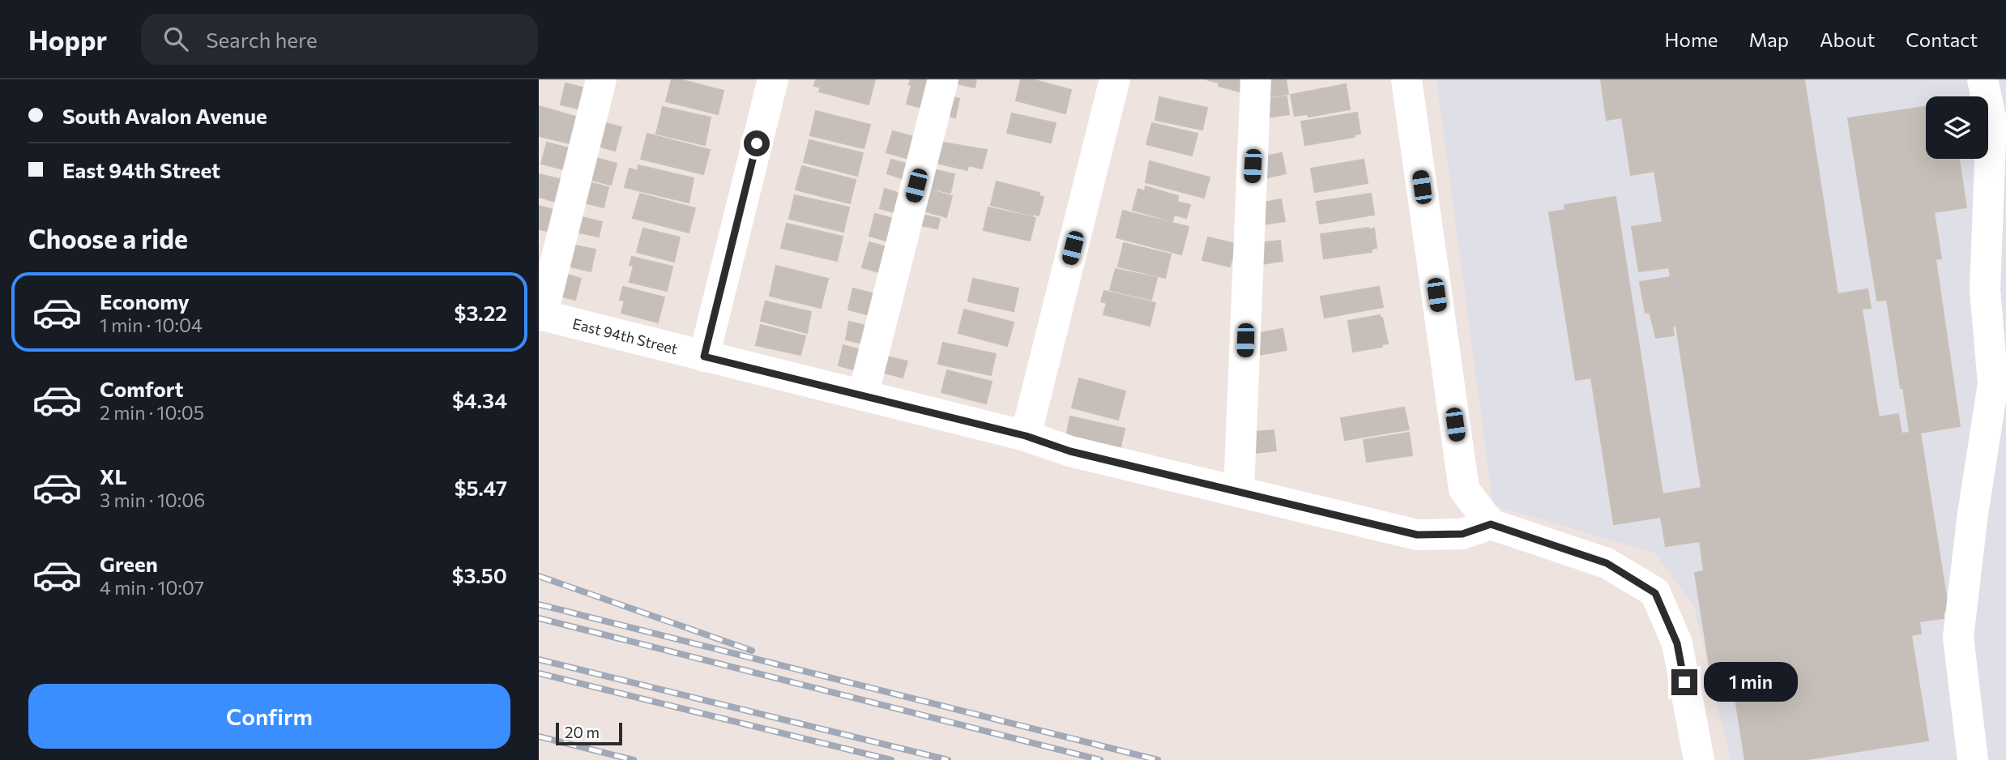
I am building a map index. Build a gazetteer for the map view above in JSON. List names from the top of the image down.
{
  "streets": {
    "street": ["East 94th Street"]
  },
  "scale_bar": "20 m",
  "page": {
    "header": "Hoppr",
    "search": "Search here",
    "nav": [
      "Home",
      "Map",
      "About",
      "Contact"
    ],
    "banner": ["South Avalon Avenue", "East 94th Street"],
    "heading": "Choose a ride",
    "list": [
      {
        "name": "Economy",
        "note": "1 min · 10:04",
        "value": "$3.22"
      },
      {
        "name": "Comfort",
        "note": "2 min · 10:05",
        "value": "$4.34"
      },
      {
        "name": "XL",
        "note": "3 min · 10:06",
        "value": "$5.47"
      },
      {
        "name": "Green",
        "note": "4 min · 10:07",
        "value": "$3.50"
      }
    ],
    "bubble": "1 min",
    "buttons": "Confirm",
    "scale": "20 m"
  }
}
